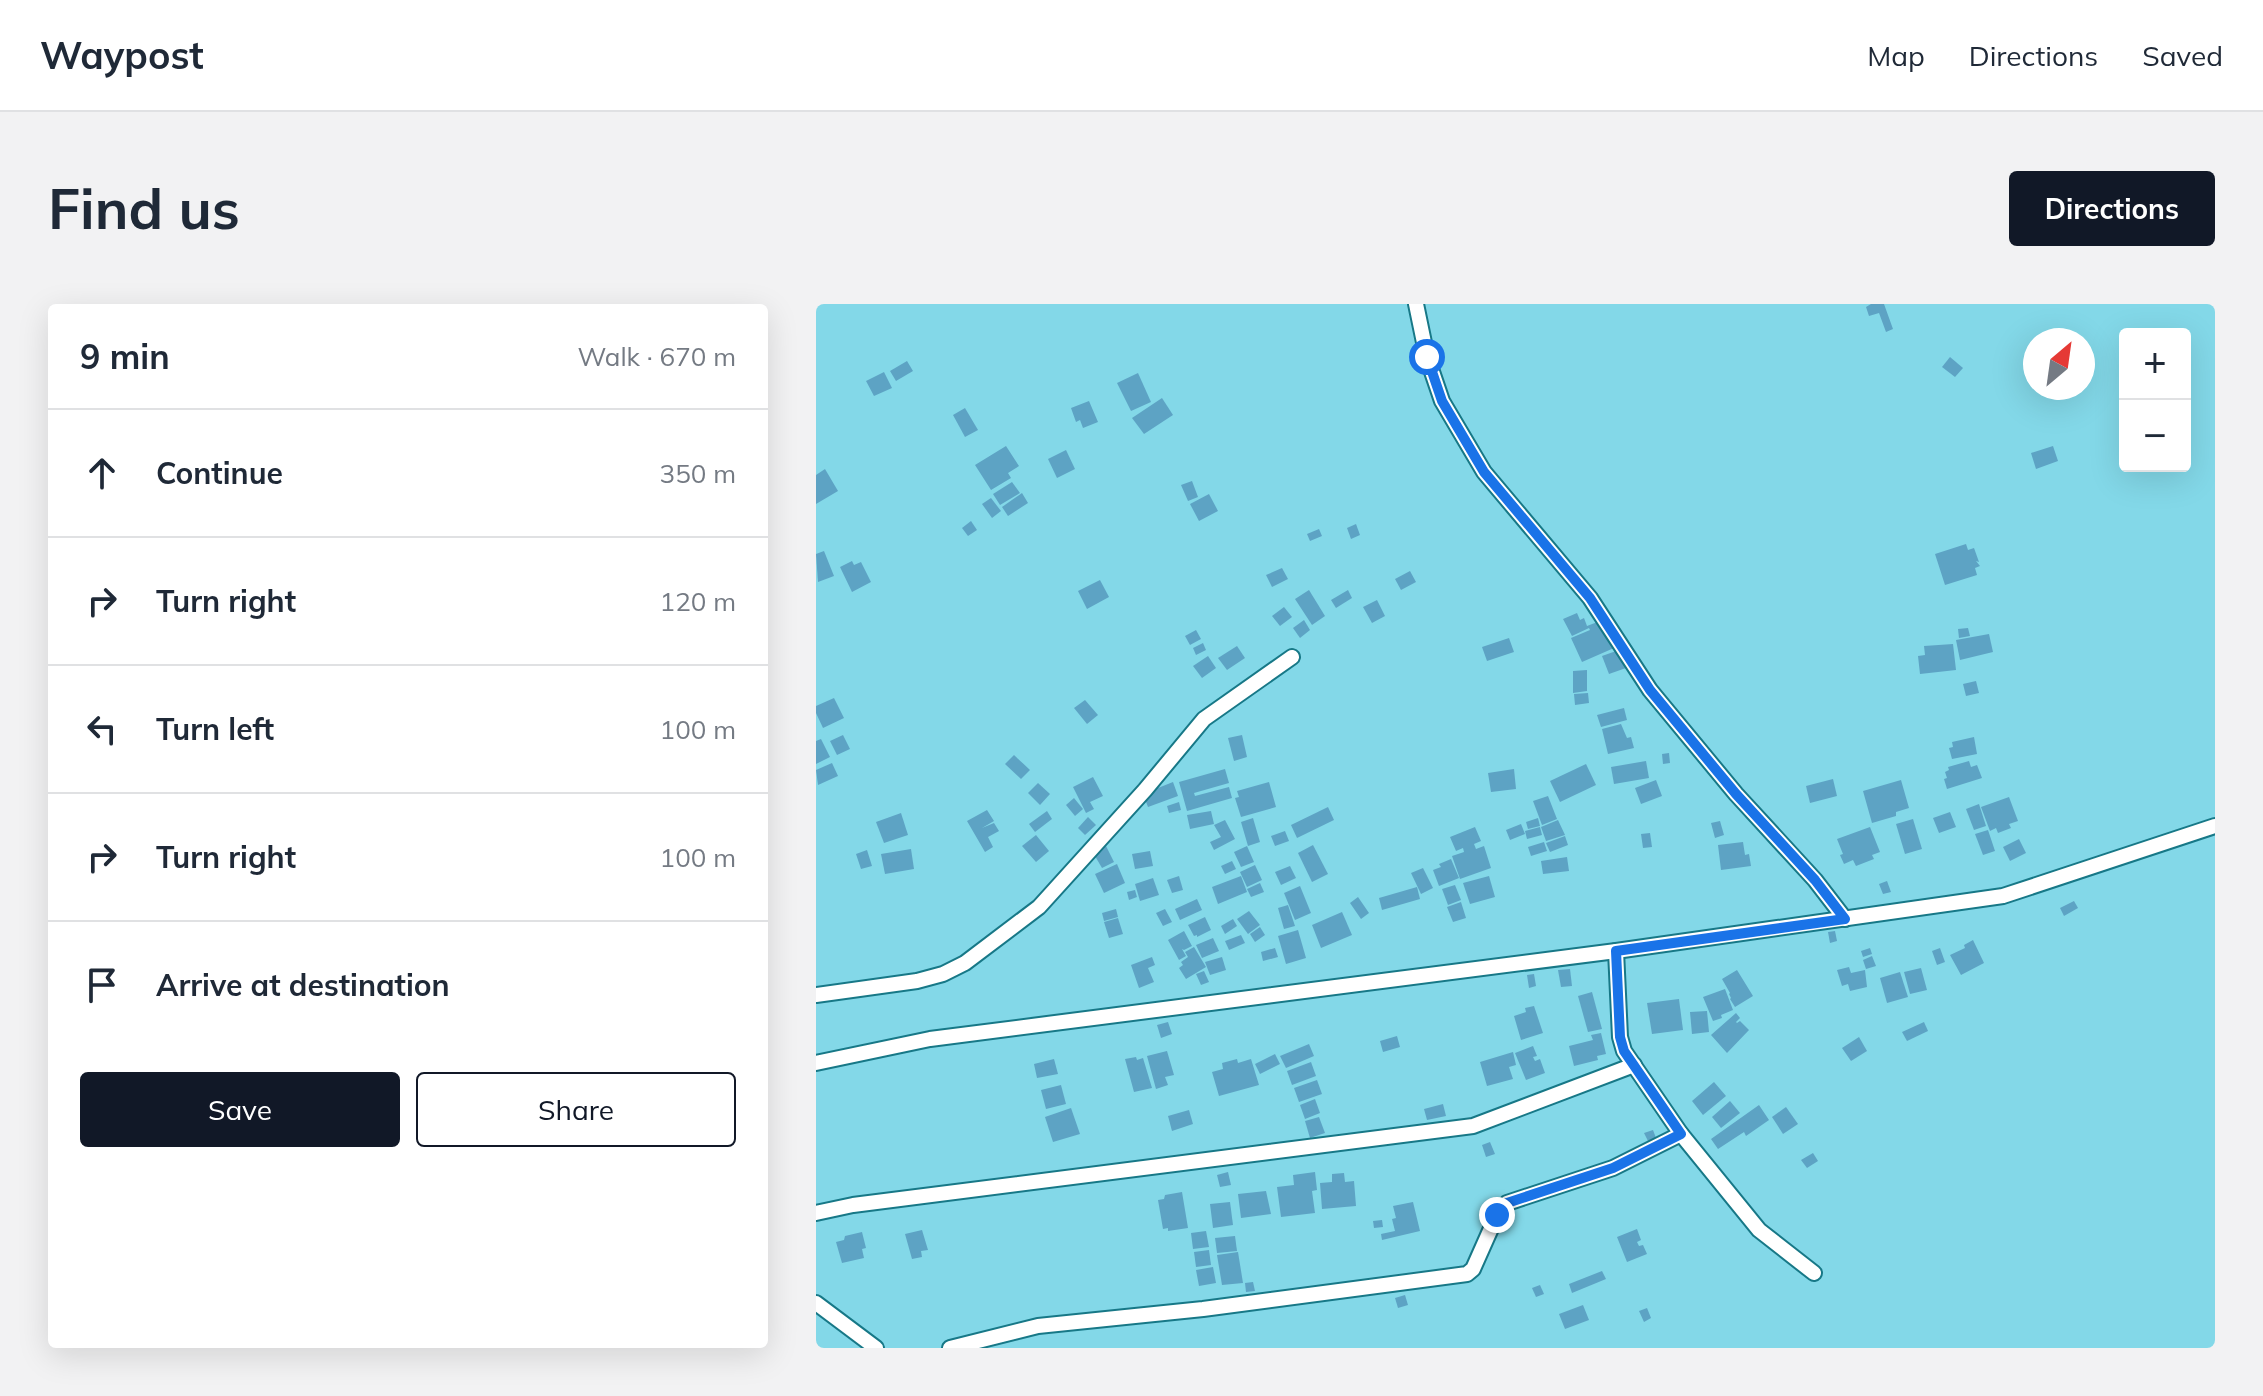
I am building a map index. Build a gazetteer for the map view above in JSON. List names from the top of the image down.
{
  "north": "top right",
  "page": {
    "header": "Waypost",
    "nav": ["Map", "Directions", "Saved"],
    "buttons": [
      "Directions",
      ["Save", "Share"]
    ],
    "title": "Find us",
    "heading": ["9 min", "Walk · 670 m"],
    "map_buttons": ["+", "−"],
    "list": [
      ["Continue", "350 m"],
      ["Turn right", "120 m"],
      ["Turn left", "100 m"],
      ["Turn right", "100 m"],
      "Arrive at destination"
    ]
  }
}
